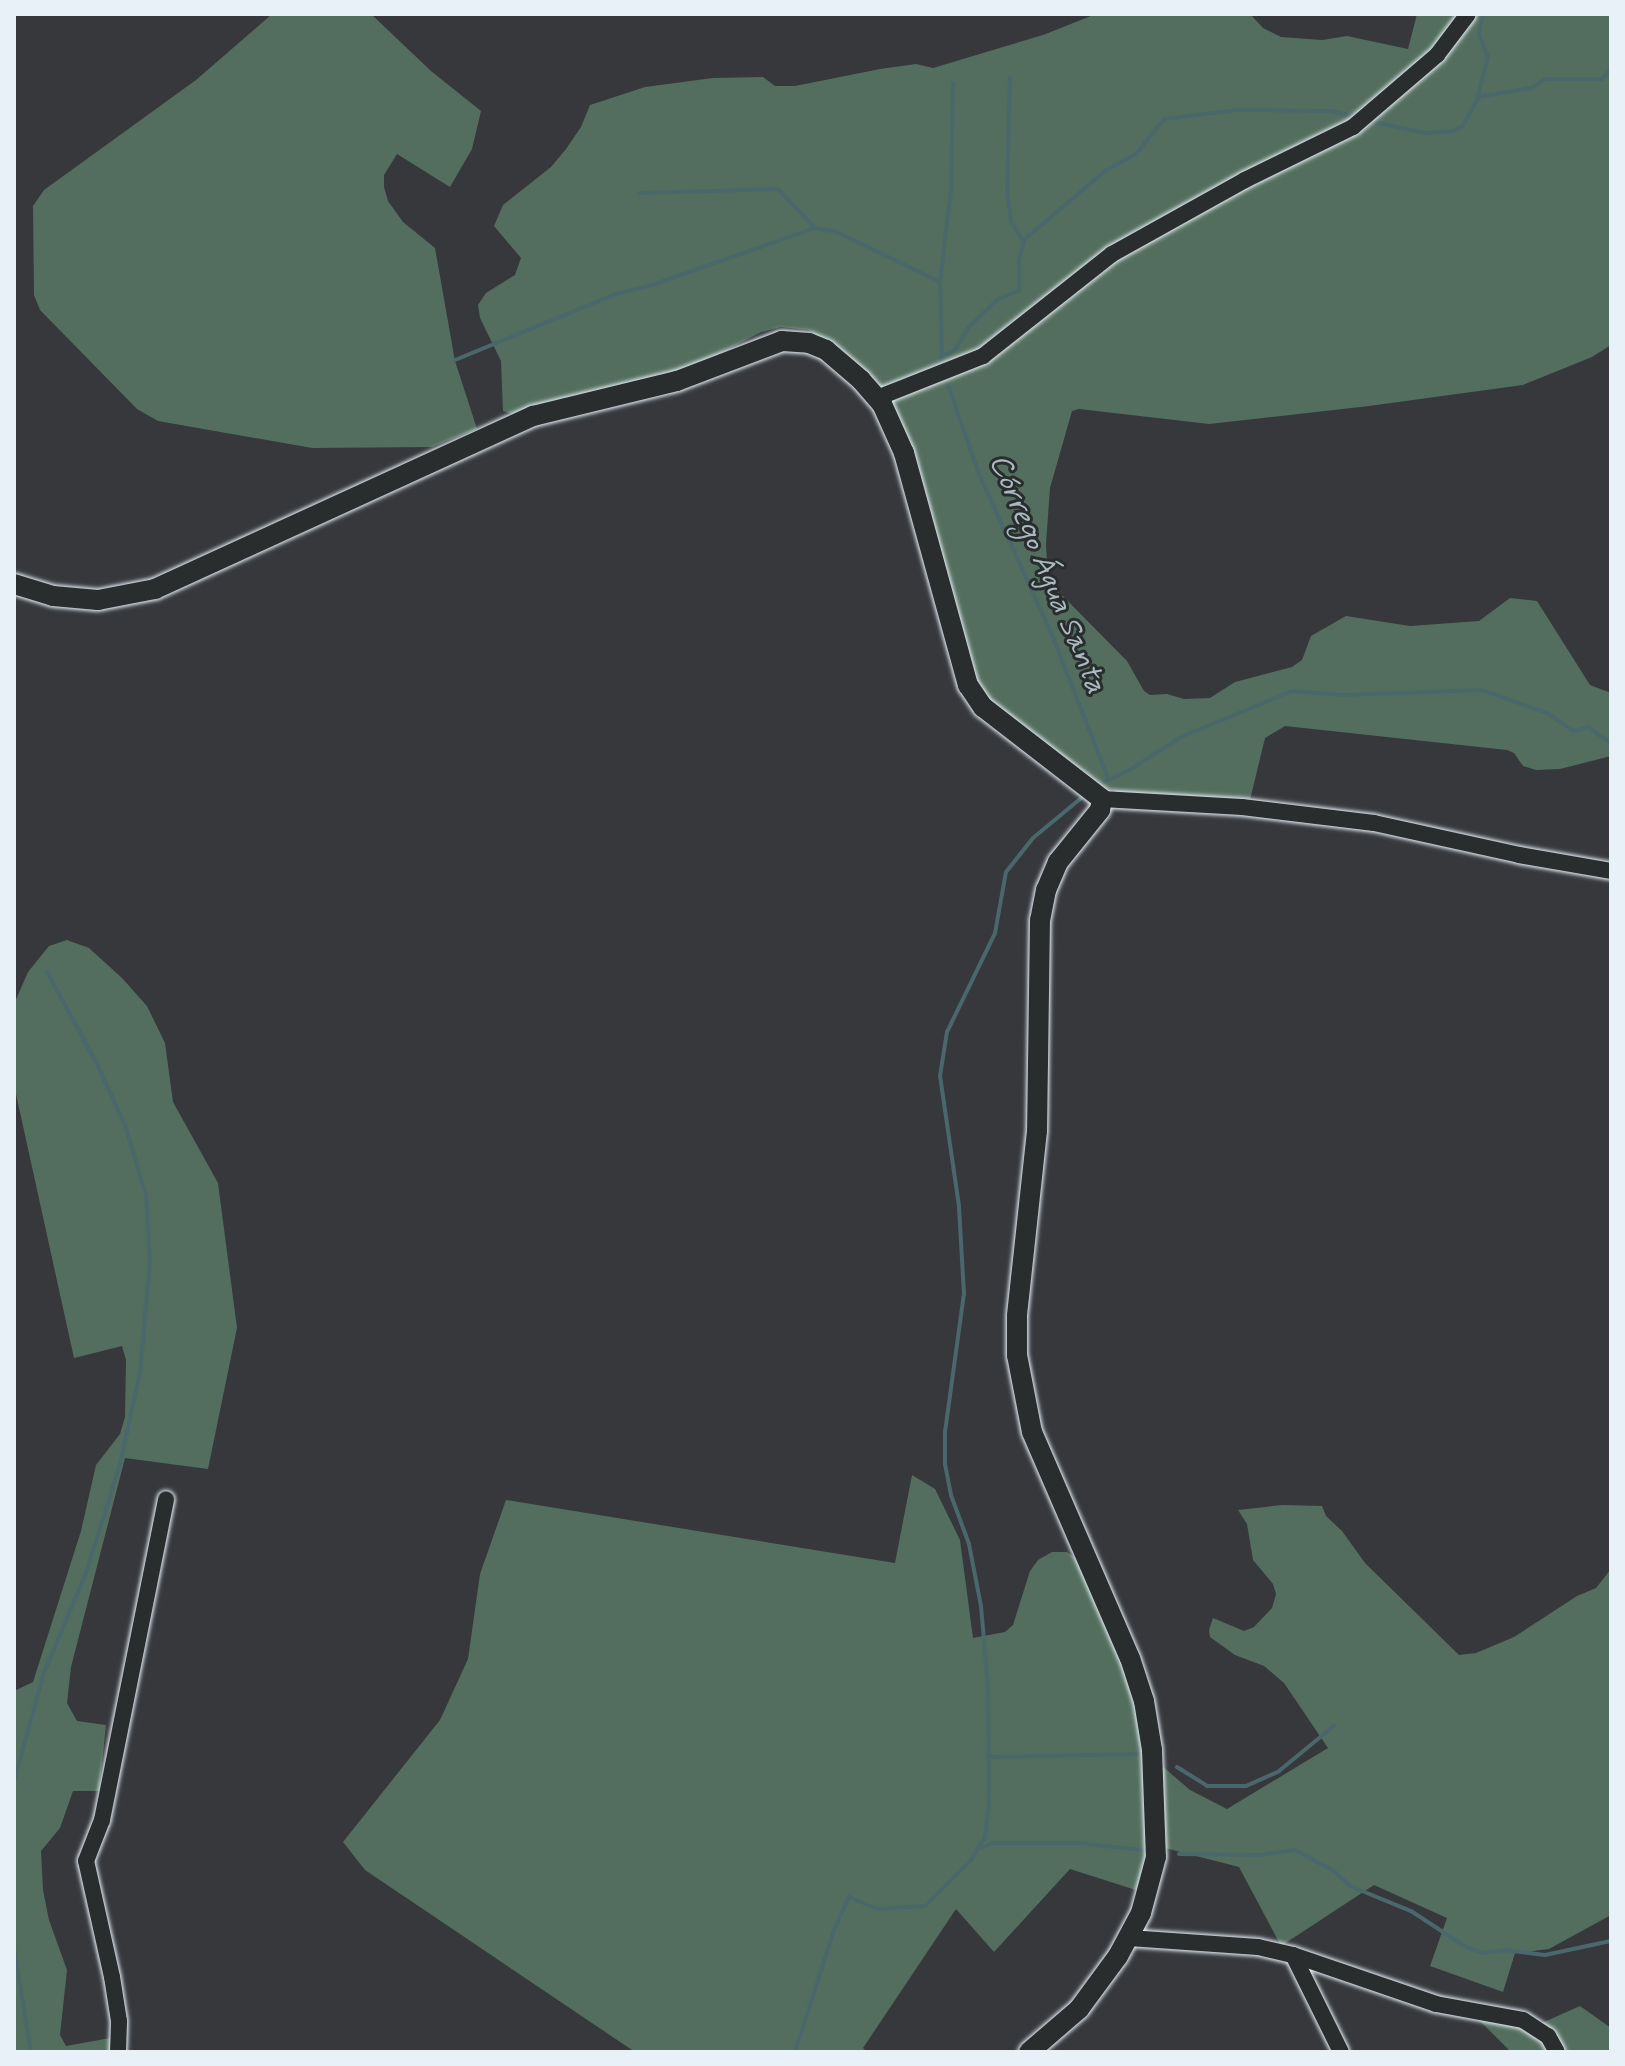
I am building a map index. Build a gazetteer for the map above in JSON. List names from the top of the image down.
{
  "water": ["Córrego Água Santa"]
}
